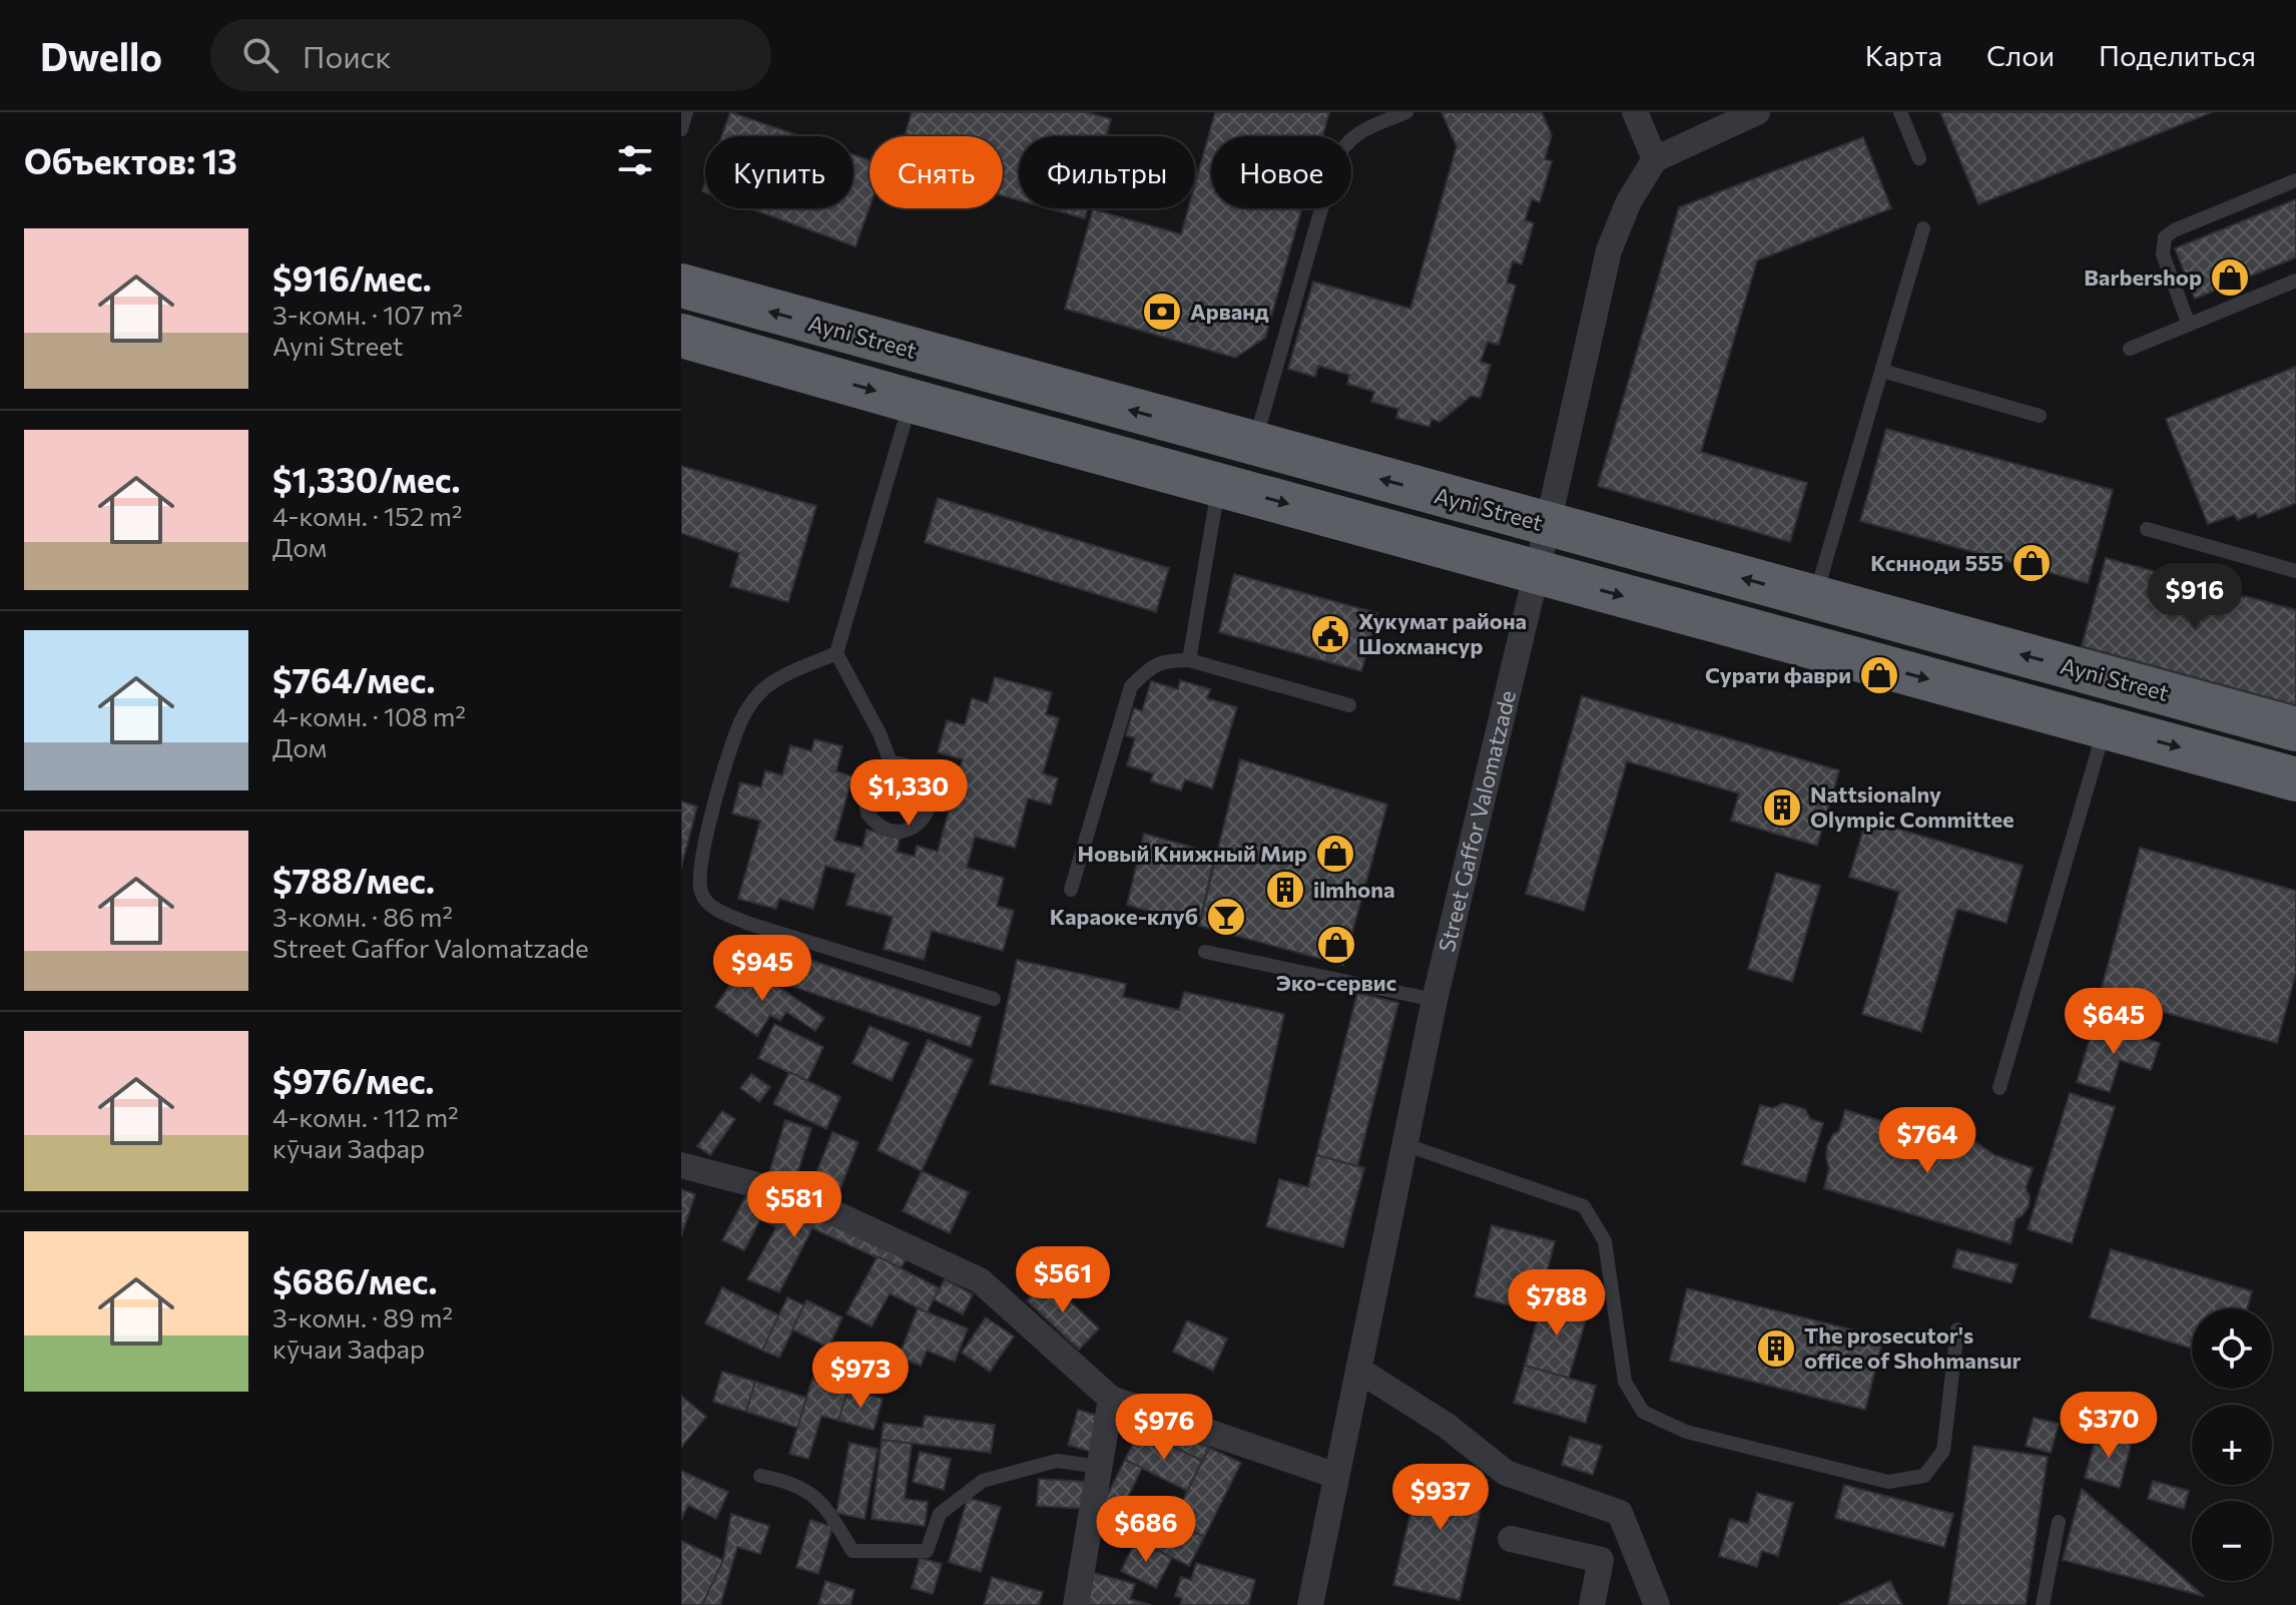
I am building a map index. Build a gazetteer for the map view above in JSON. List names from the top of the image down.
{
  "streets": {
    "highway": ["Ayni Street"],
    "street": ["Street Gaffor Valomatzade"]
  },
  "crossings": [
    ["Ayni Street", "Street Gaffor Valomatzade"]
  ],
  "places": {
    "shop": [
      "Barbershop",
      "Кснноди 555",
      "Сурати фаври",
      "Новый Книжный Мир",
      "Эко-сервис"
    ],
    "bank": ["Арванд"],
    "public building": ["Хукумат района Шохмансур"],
    "building": ["Nattsionalny Olympic Committee", "ilmhona", "The prosecutor's office of Shohmansur"],
    "bar": ["Караоке-клуб"]
  },
  "page": {
    "header": "Dwello",
    "search": "Поиск",
    "nav": ["Карта", "Слои", "Поделиться"],
    "heading": "Объектов: 13",
    "chip": [
      "Купить",
      "Снять",
      "Фильтры",
      "Новое"
    ],
    "list": [
      {
        "name": "$916/мес.",
        "note": "3-комн. · 107 m² · Ayni Street"
      },
      {
        "name": "$1,330/мес.",
        "note": "4-комн. · 152 m² · Дом"
      },
      {
        "name": "$764/мес.",
        "note": "4-комн. · 108 m² · Дом"
      },
      {
        "name": "$788/мес.",
        "note": "3-комн. · 86 m² · Street Gaffor Valomatzade"
      },
      {
        "name": "$976/мес.",
        "note": "4-комн. · 112 m² · кӯчаи Зафар"
      },
      {
        "name": "$686/мес.",
        "note": "3-комн. · 89 m² · кӯчаи Зафар"
      }
    ],
    "price": [
      "$916",
      "$1,330",
      "$945",
      "$645",
      "$764",
      "$581",
      "$561",
      "$788",
      "$973",
      "$370",
      "$976",
      "$937",
      "$686"
    ],
    "map_buttons": ["+", "−"]
  }
}
